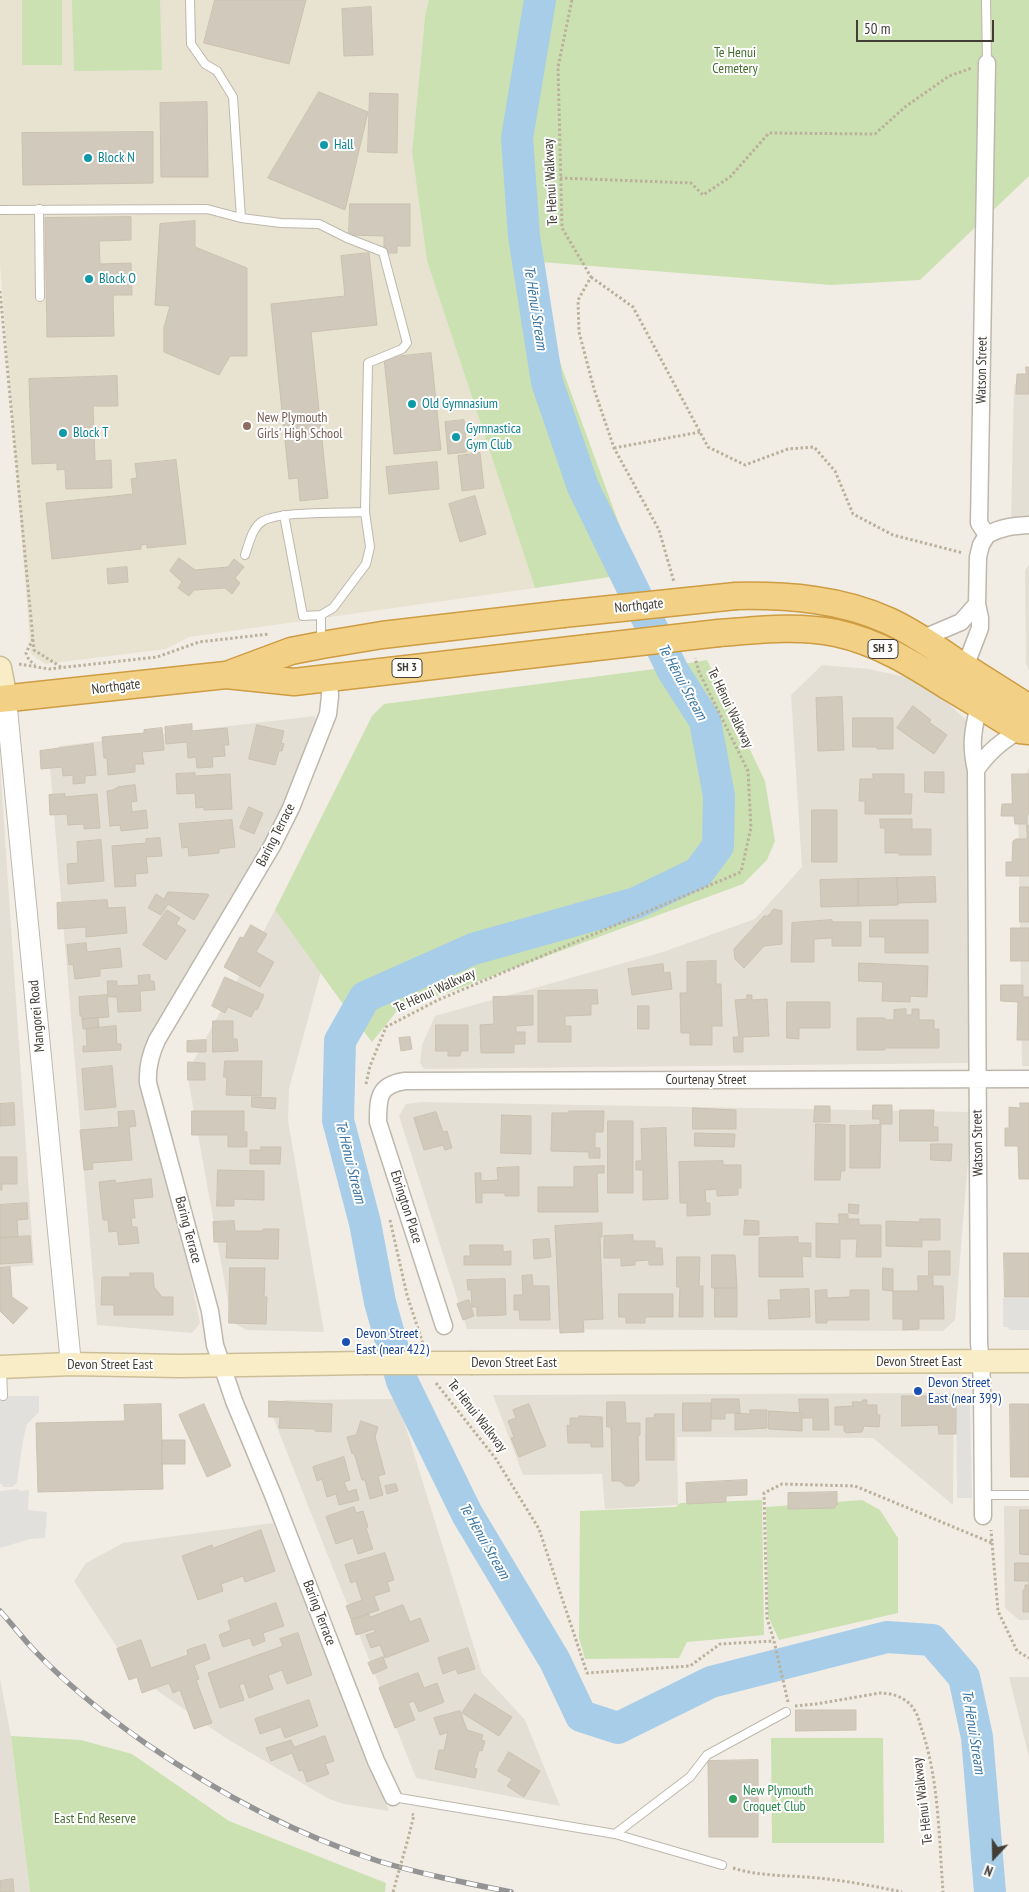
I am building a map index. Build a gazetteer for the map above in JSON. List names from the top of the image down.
{
  "streets": {
    "highway": ["Northgate", "SH 3"],
    "main road": ["Mangorei Road", "Devon Street East"],
    "street": [
      "Watson Street",
      "Baring Terrace",
      "Courtenay Street",
      "Ebrington Place"
    ],
    "path": ["Te Hēnui Walkway"]
  },
  "crossings": [
    ["Watson Street", "Northgate"],
    ["Watson Street", "Courtenay Street"],
    ["Watson Street", "Devon Street East"],
    ["Northgate", "Baring Terrace"],
    ["Northgate", "Mangorei Road"],
    ["Baring Terrace", "Devon Street East"],
    ["Mangorei Road", "Devon Street East"],
    ["Courtenay Street", "Ebrington Place"]
  ],
  "water": ["Te Hēnui Stream"],
  "parks": ["Te Henui Cemetery", "East End Reserve"],
  "places": [
    "Hall",
    "Block N",
    "Block O",
    "Old Gymnasium",
    "New Plymouth Girls' High School",
    "Block T",
    "Gymnastica Gym Club",
    "Devon Street East (near 422)",
    "Devon Street East (near 399)",
    "New Plymouth Croquet Club"
  ],
  "scale_bar": "50 m",
  "north": "bottom"
}
